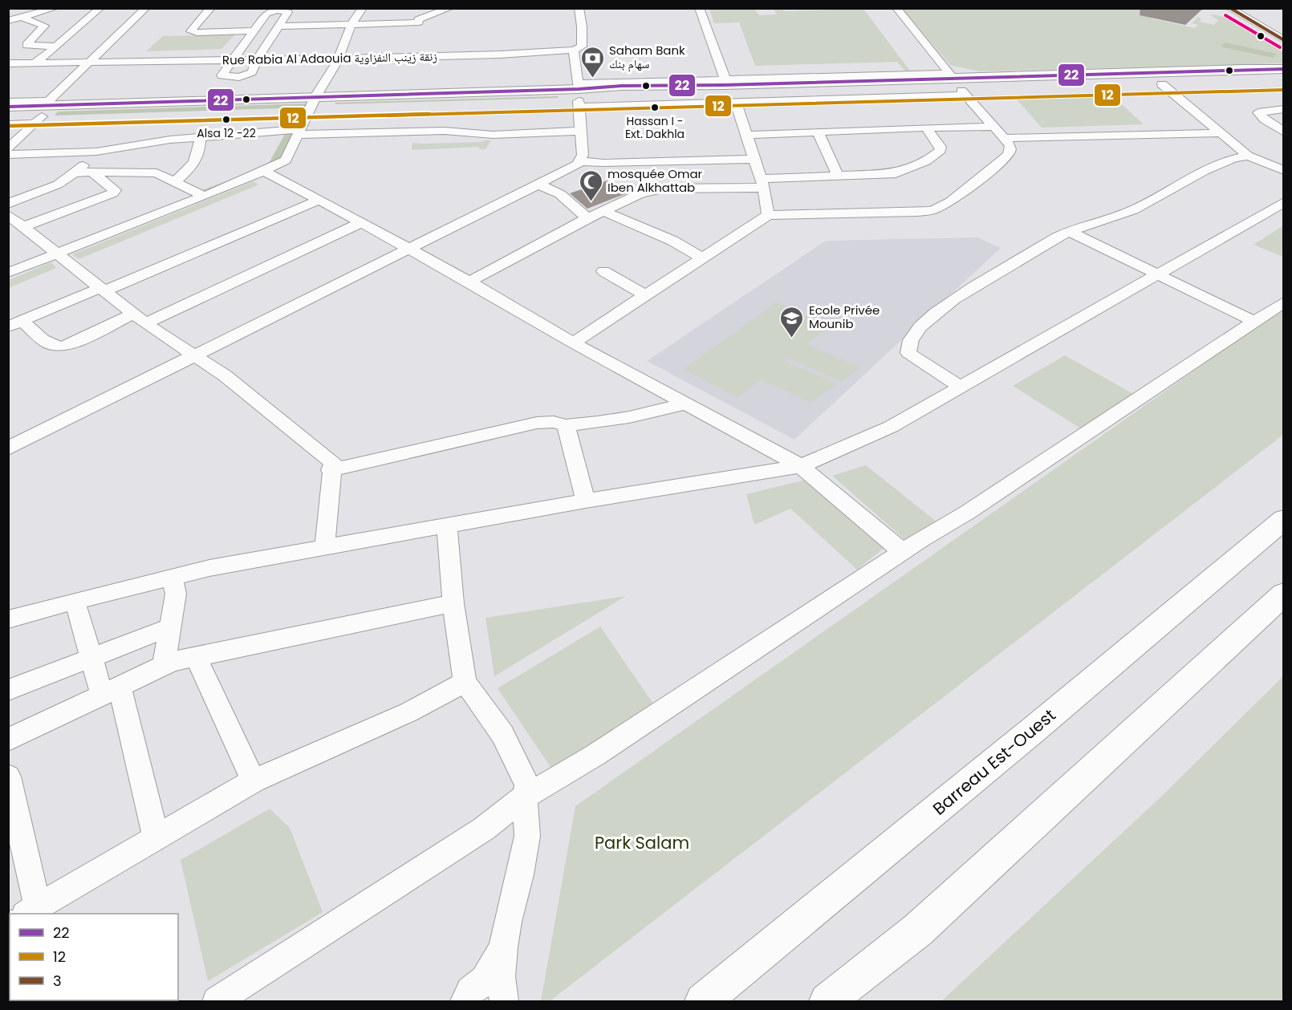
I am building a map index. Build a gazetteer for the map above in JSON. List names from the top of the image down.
{
  "streets": {
    "main road": ["Barreau Est-Ouest"],
    "street": ["Rue Rabia Al Adaouia زنقة زينب النفزاوية"]
  },
  "parks": ["Park Salam"],
  "places": {
    "bank": ["Saham Bank سهام بنك"],
    "other": ["Hassan I - Ext. Dakhla", "Alsa 12 -22"],
    "mosque": ["mosquée Omar Iben Alkhattab"],
    "school or university": ["Ecole Privée Mounib"]
  },
  "lines": ["transit line 3", "transit line 22", "transit line 12"],
  "legend": ["22", "12", "3"]
}
